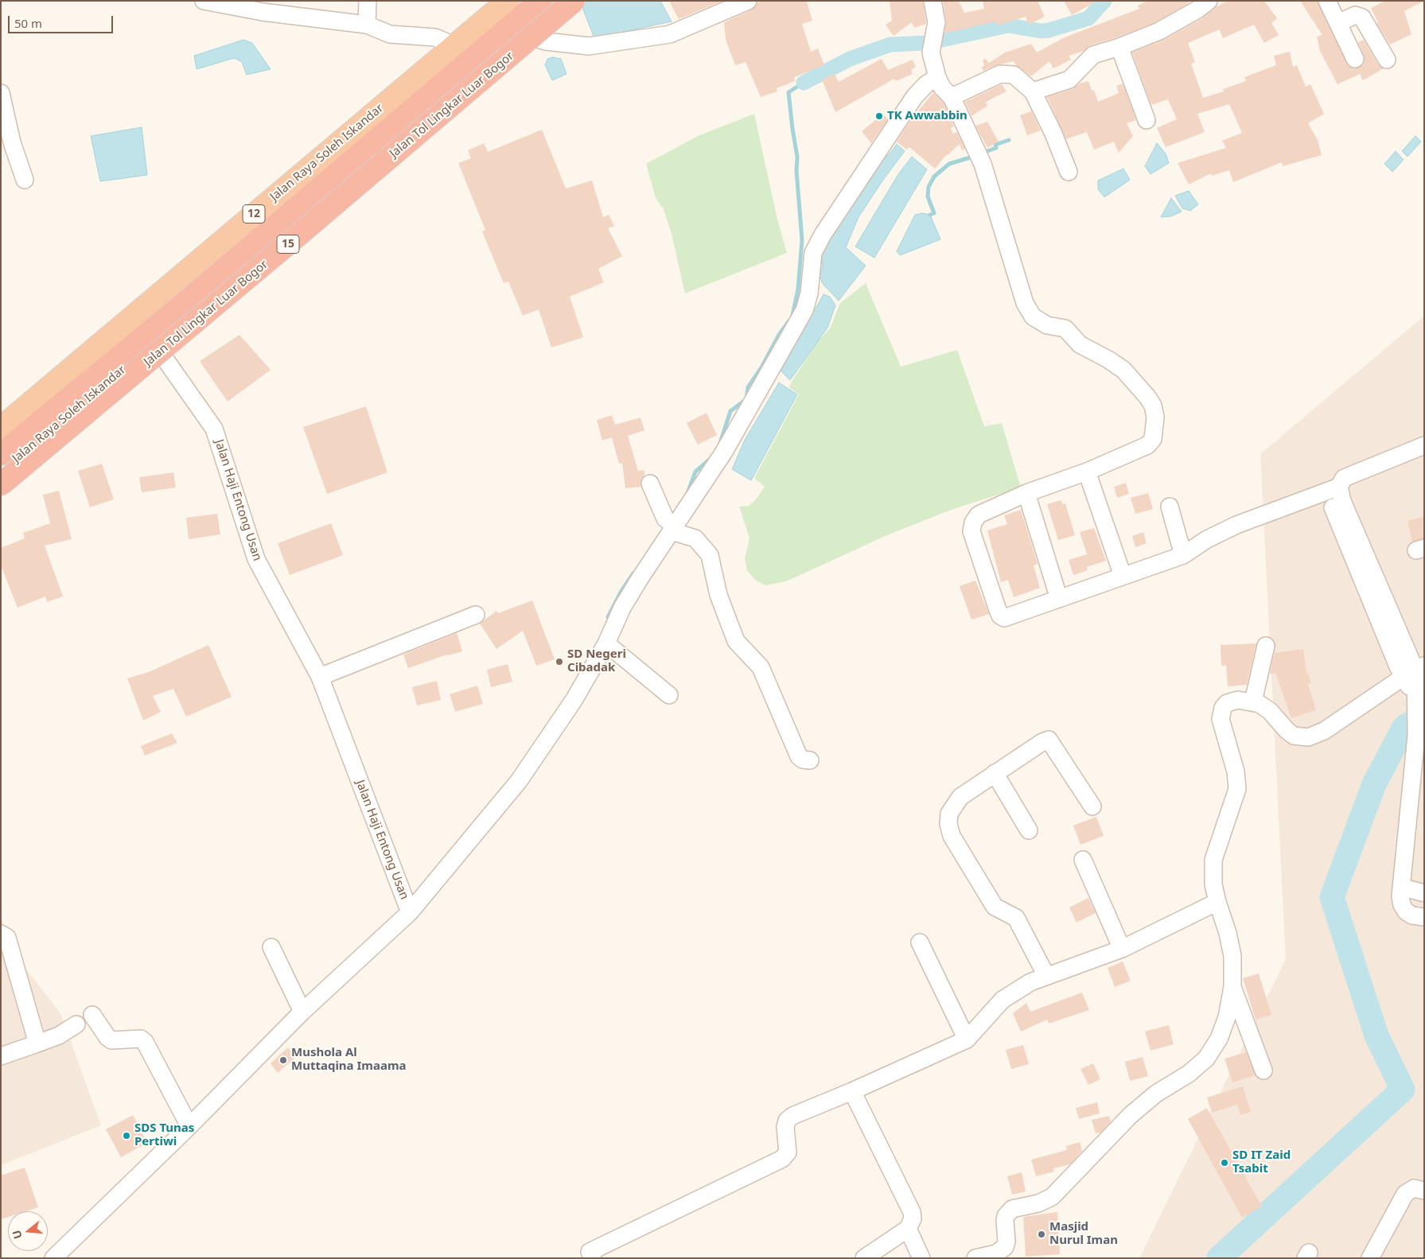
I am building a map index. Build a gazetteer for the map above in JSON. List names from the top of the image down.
{
  "streets": {
    "highway": [
      "Jalan Tol Lingkar Luar Bogor",
      "Jalan Raya Soleh Iskandar",
      "12",
      "15"
    ],
    "street": ["Jalan Haji Entong Usan"]
  },
  "crossings": [
    ["Jalan Raya Soleh Iskandar", "Jalan Haji Entong Usan"]
  ],
  "places": [
    "TK Awwabbin",
    "SD Negeri Cibadak",
    "Mushola Al Muttaqina Imaama",
    "SDS Tunas Pertiwi",
    "SD IT Zaid Tsabit",
    "Masjid Nurul Iman"
  ],
  "scale_bar": "50 m",
  "north": "left"
}
